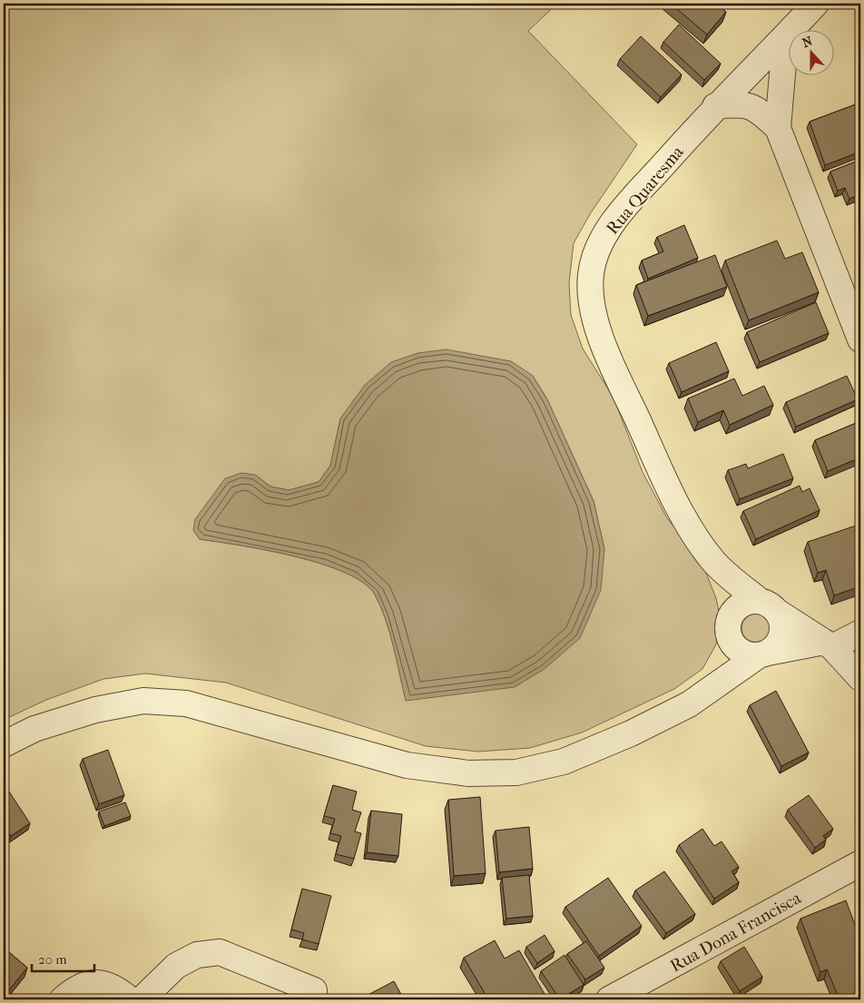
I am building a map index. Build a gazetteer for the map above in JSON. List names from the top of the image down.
{
  "streets": {
    "street": ["Rua Quaresma", "Rua Dona Francisca"]
  },
  "scale_bar": "20 m",
  "north": "top"
}
